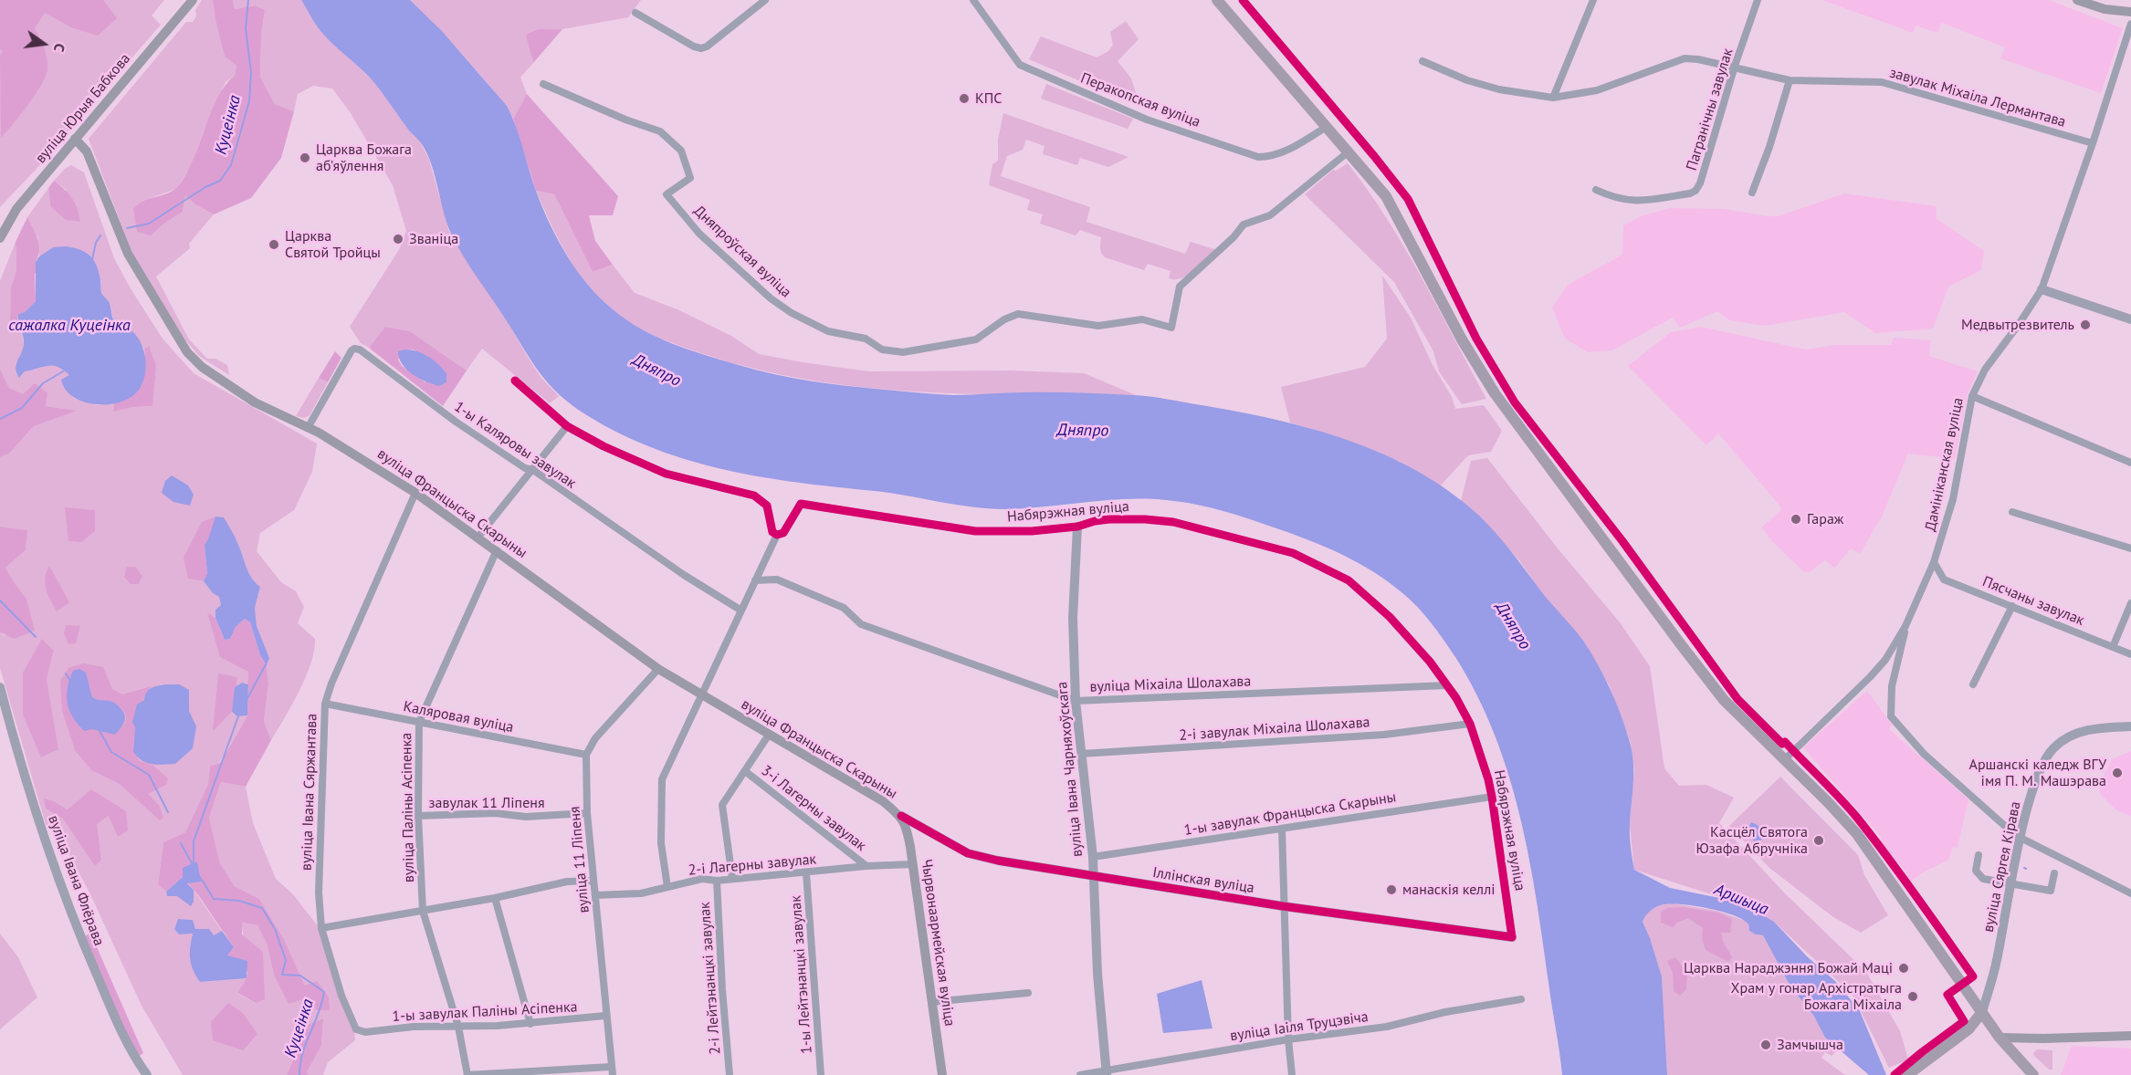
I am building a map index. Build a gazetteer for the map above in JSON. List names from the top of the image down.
{
  "streets": {
    "main road": ["вуліца Юрыя Бабкова", "вуліца Францыска Скарыны", "Чырвонаармейская вуліца"],
    "street": [
      "завулак Міхаіла Лермантава",
      "Перакопская вуліца",
      "Пагранічны завулак",
      "Дняпроўская вуліца",
      "1-ы Каляровы завулак",
      "Дамініканская вуліца",
      "Набярэжная вуліца",
      "Пясчаны завулак",
      "вуліца Міхаіла Шолахава",
      "Каляровая вуліца",
      "2-і завулак Міхаіла Шолахава",
      "вуліца Івана Чарняхоўскага",
      "вуліца Івана Сяржантава",
      "завулак 11 Ліпеня",
      "вуліца Паліны Асіпенка",
      "3-і Лагерны завулак",
      "1-ы завулак Францыска Скарыны",
      "вуліца 11 Ліпеня",
      "2-і Лагерны завулак",
      "вуліца Сяргея Кірава",
      "вуліца Івана Флёрава",
      "Іллінская вуліца",
      "1-ы Лейтэнанцкі завулак",
      "2-і Лейтэнанцкі завулак",
      "1-ы завулак Паліны Асіпенка",
      "вуліца Іаіля Труцэвіча"
    ]
  },
  "crossings": [
    ["завулак Міхаіла Лермантава", "Пагранічны завулак"],
    ["завулак Міхаіла Лермантава", "Дамініканская вуліца"],
    ["вуліца Юрыя Бабкова", "вуліца Францыска Скарыны"],
    ["1-ы Каляровы завулак", "вуліца Францыска Скарыны"],
    ["Дамініканская вуліца", "Пясчаны завулак"],
    ["вуліца Францыска Скарыны", "вуліца Івана Сяржантава"],
    ["вуліца Францыска Скарыны", "вуліца Паліны Асіпенка"],
    ["вуліца Францыска Скарыны", "Іллінская вуліца"],
    ["вуліца Францыска Скарыны", "Чырвонаармейская вуліца"],
    ["Набярэжная вуліца", "вуліца Міхаіла Шолахава"],
    ["Набярэжная вуліца", "2-і завулак Міхаіла Шолахава"],
    ["Набярэжная вуліца", "вуліца Івана Чарняхоўскага"],
    ["Набярэжная вуліца", "1-ы завулак Францыска Скарыны"],
    ["Набярэжная вуліца", "Іллінская вуліца"],
    ["вуліца Міхаіла Шолахава", "вуліца Івана Чарняхоўскага"],
    ["Каляровая вуліца", "вуліца Івана Сяржантава"],
    ["Каляровая вуліца", "вуліца Паліны Асіпенка"],
    ["Каляровая вуліца", "вуліца 11 Ліпеня"],
    ["2-і завулак Міхаіла Шолахава", "вуліца Івана Чарняхоўскага"],
    ["вуліца Івана Чарняхоўскага", "1-ы завулак Францыска Скарыны"],
    ["вуліца Івана Чарняхоўскага", "Іллінская вуліца"],
    ["вуліца Івана Чарняхоўскага", "вуліца Іаіля Труцэвіча"],
    ["вуліца Івана Сяржантава", "1-ы завулак Паліны Асіпенка"],
    ["завулак 11 Ліпеня", "вуліца Паліны Асіпенка"],
    ["завулак 11 Ліпеня", "вуліца 11 Ліпеня"],
    ["вуліца Паліны Асіпенка", "1-ы завулак Паліны Асіпенка"],
    ["3-і Лагерны завулак", "2-і Лагерны завулак"],
    ["вуліца 11 Ліпеня", "2-і Лагерны завулак"],
    ["вуліца 11 Ліпеня", "1-ы завулак Паліны Асіпенка"],
    ["2-і Лагерны завулак", "Чырвонаармейская вуліца"],
    ["2-і Лагерны завулак", "1-ы Лейтэнанцкі завулак"],
    ["2-і Лагерны завулак", "2-і Лейтэнанцкі завулак"],
    ["Іллінская вуліца", "Чырвонаармейская вуліца"]
  ],
  "water": [
    "Куцеінка",
    "сажалка Куцеінка",
    "Дняпро",
    "Аршыца"
  ],
  "places": [
    "КПС",
    "Царква Божага аб'яўлення",
    "Званіца",
    "Царква Святой Тройцы",
    "Медвытрезвитель",
    "Гараж",
    "Аршанскі каледж ВГУ імя П. М. Машэрава",
    "Касцёл Святога Юзафа Абручніка",
    "манаскія келлі",
    "Царква Нараджэння Божай Маці",
    "Храм у гонар Архістратыга Божага Міхаіла",
    "Замчышча"
  ],
  "north": "right"
}
